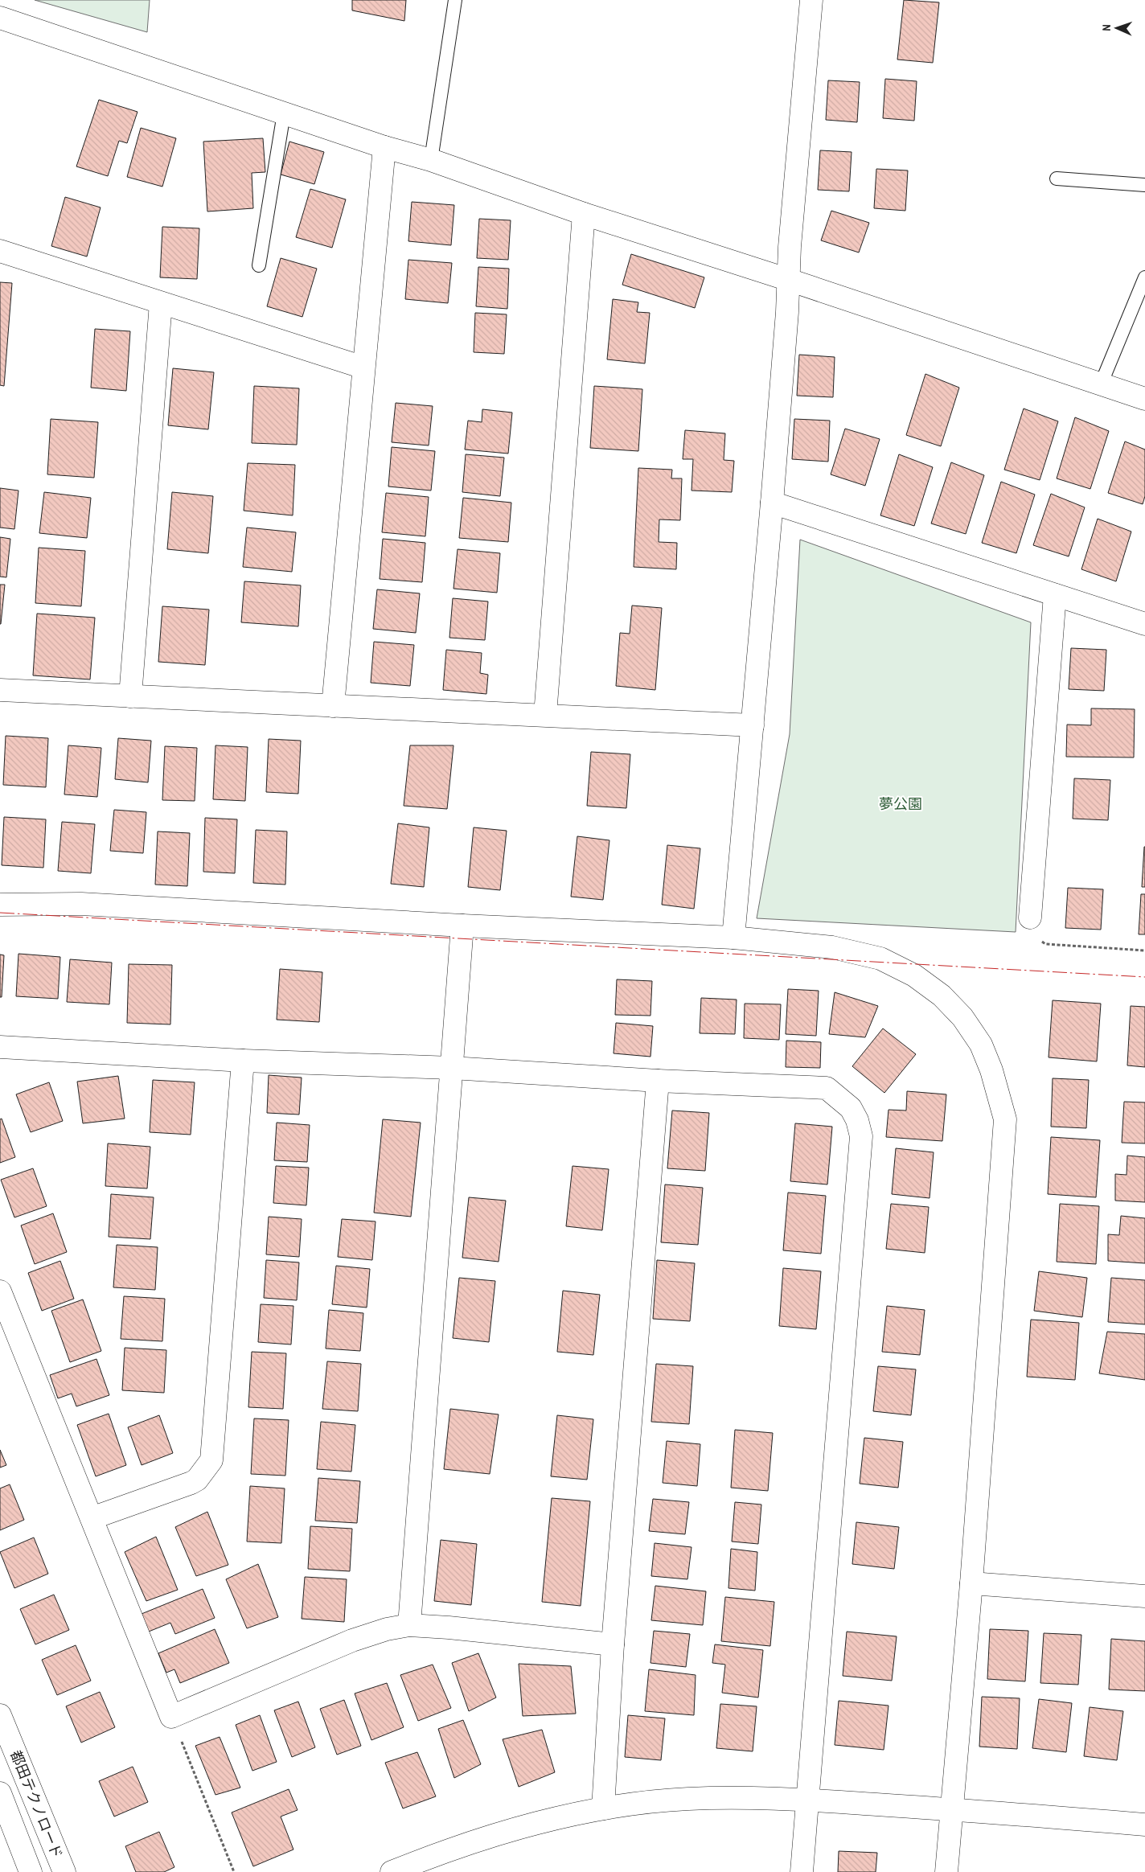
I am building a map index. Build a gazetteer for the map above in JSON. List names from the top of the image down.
{
  "streets": {
    "street": ["都田テクノロード"]
  },
  "parks": ["夢公園"],
  "north": "left"
}
